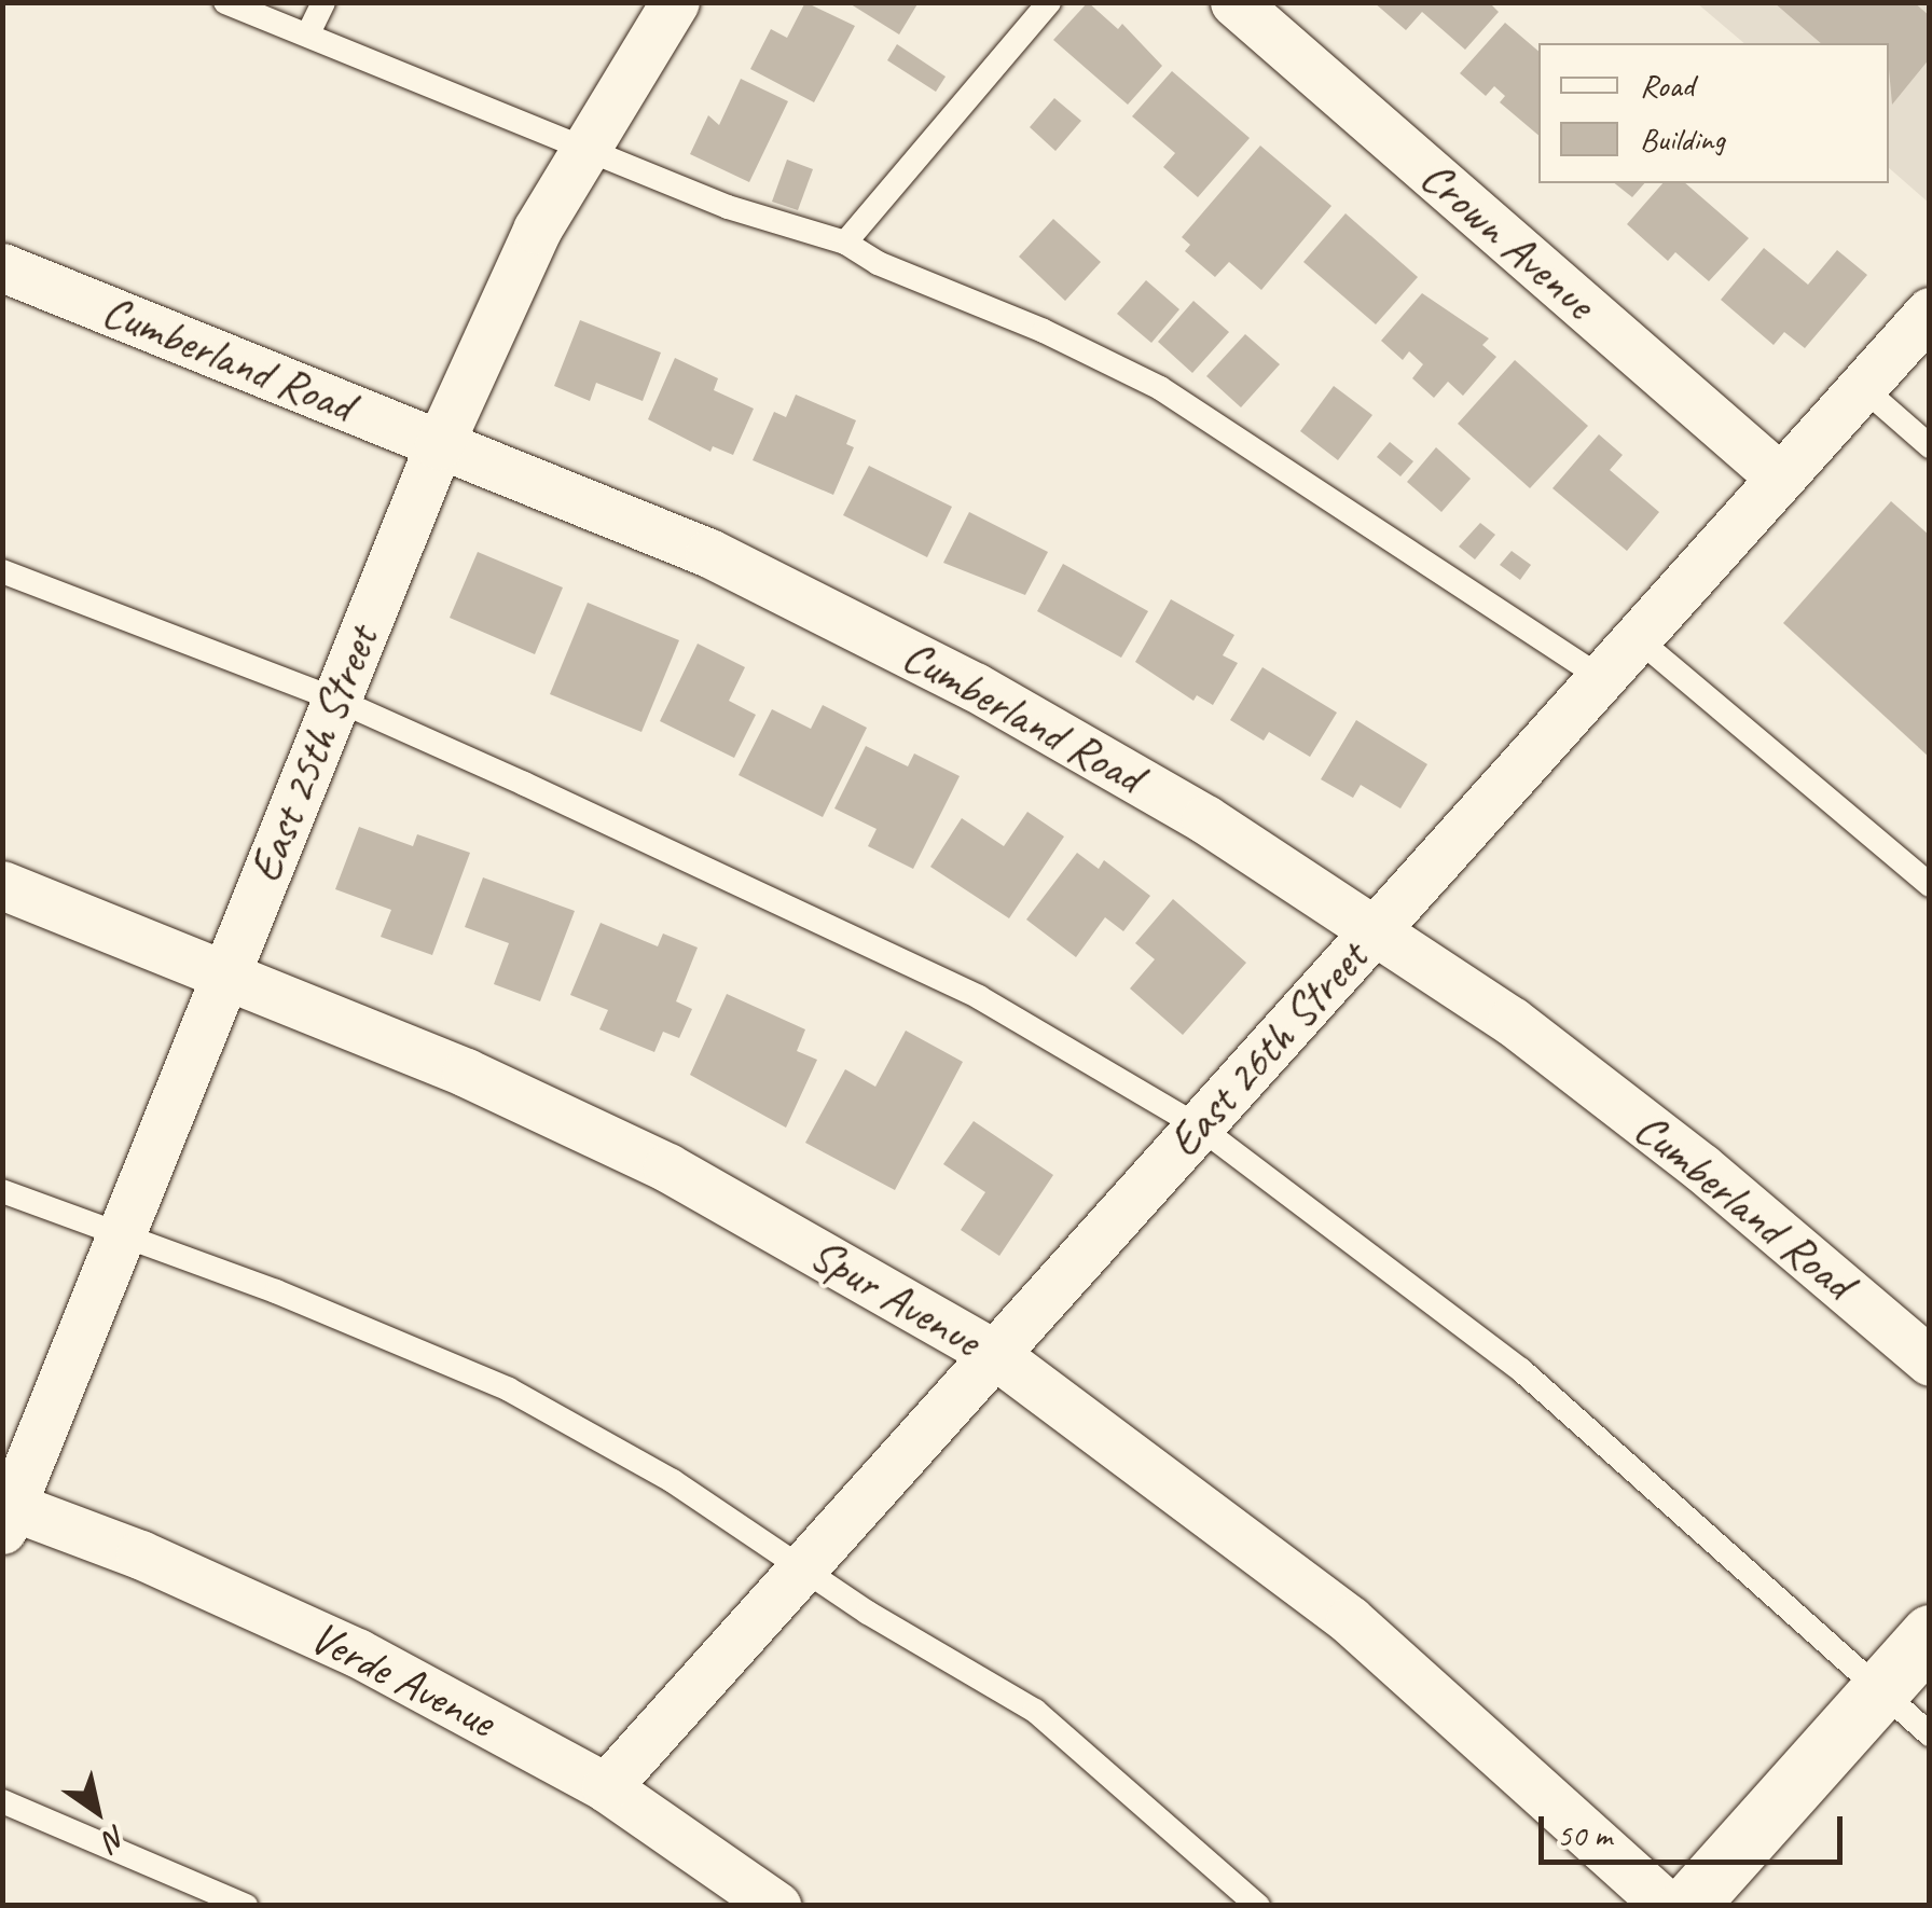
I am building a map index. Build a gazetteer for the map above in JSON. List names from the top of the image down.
{
  "streets": {
    "street": [
      "Crown Avenue",
      "Cumberland Road",
      "East 25th Street",
      "East 26th Street",
      "Spur Avenue",
      "Verde Avenue"
    ]
  },
  "crossings": [
    ["Crown Avenue", "East 26th Street"],
    ["Cumberland Road", "East 25th Street"],
    ["Cumberland Road", "East 26th Street"],
    ["East 25th Street", "Spur Avenue"],
    ["East 25th Street", "Verde Avenue"],
    ["East 26th Street", "Spur Avenue"],
    ["East 26th Street", "Verde Avenue"]
  ],
  "legend": ["Road", "Building"],
  "scale_bar": "50 m",
  "north": "bottom right"
}
